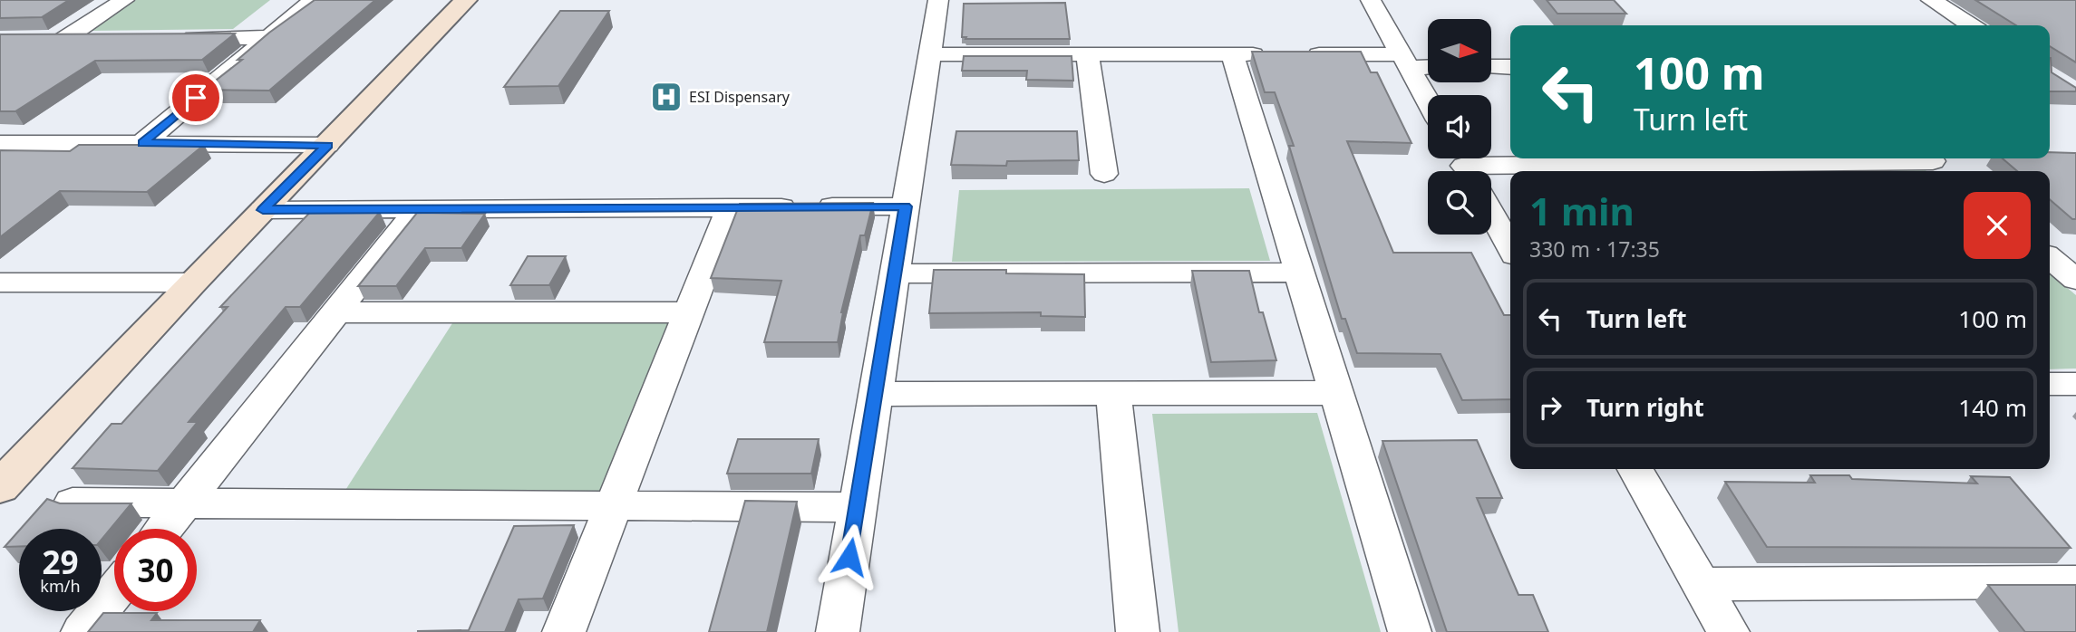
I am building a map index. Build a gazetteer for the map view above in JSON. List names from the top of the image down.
{
  "places": {
    "hospital": ["ESI Dispensary"]
  },
  "north": "right",
  "page": {
    "turn": ["100 m", "Turn left"],
    "heading": ["1 min", "330 m · 17:35"],
    "list": [
      {
        "name": "Turn left",
        "value": "100 m"
      },
      {
        "name": "Turn right",
        "value": "140 m"
      }
    ],
    "speed": "29 km/h",
    "limit": "30"
  }
}
